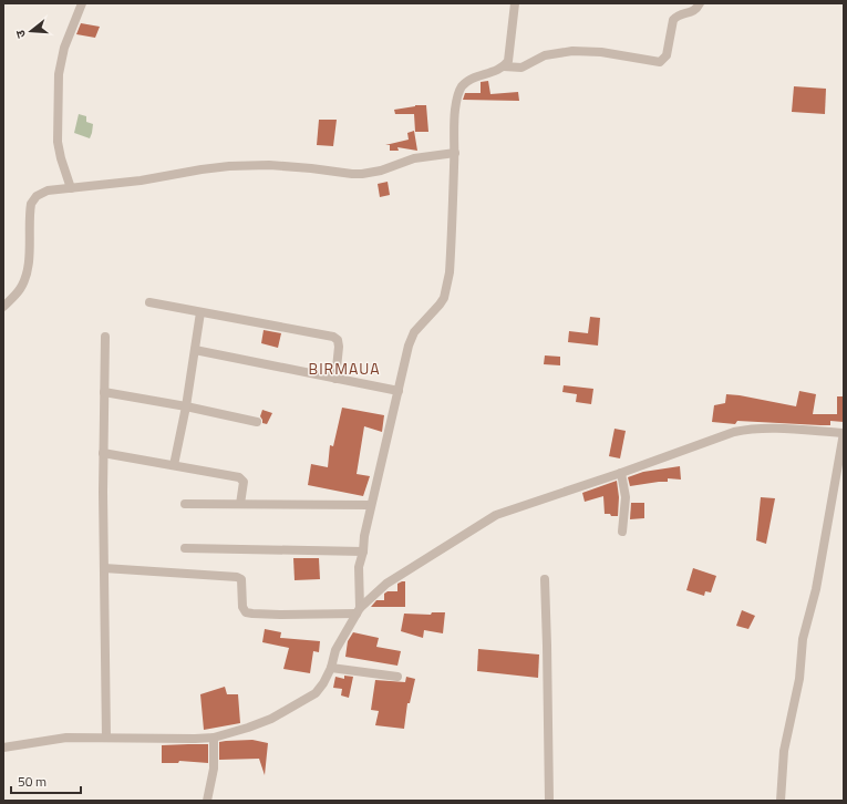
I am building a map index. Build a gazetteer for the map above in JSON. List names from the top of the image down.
{
  "districts": ["BIRMAUA"],
  "scale_bar": "50 m",
  "north": "left"
}
